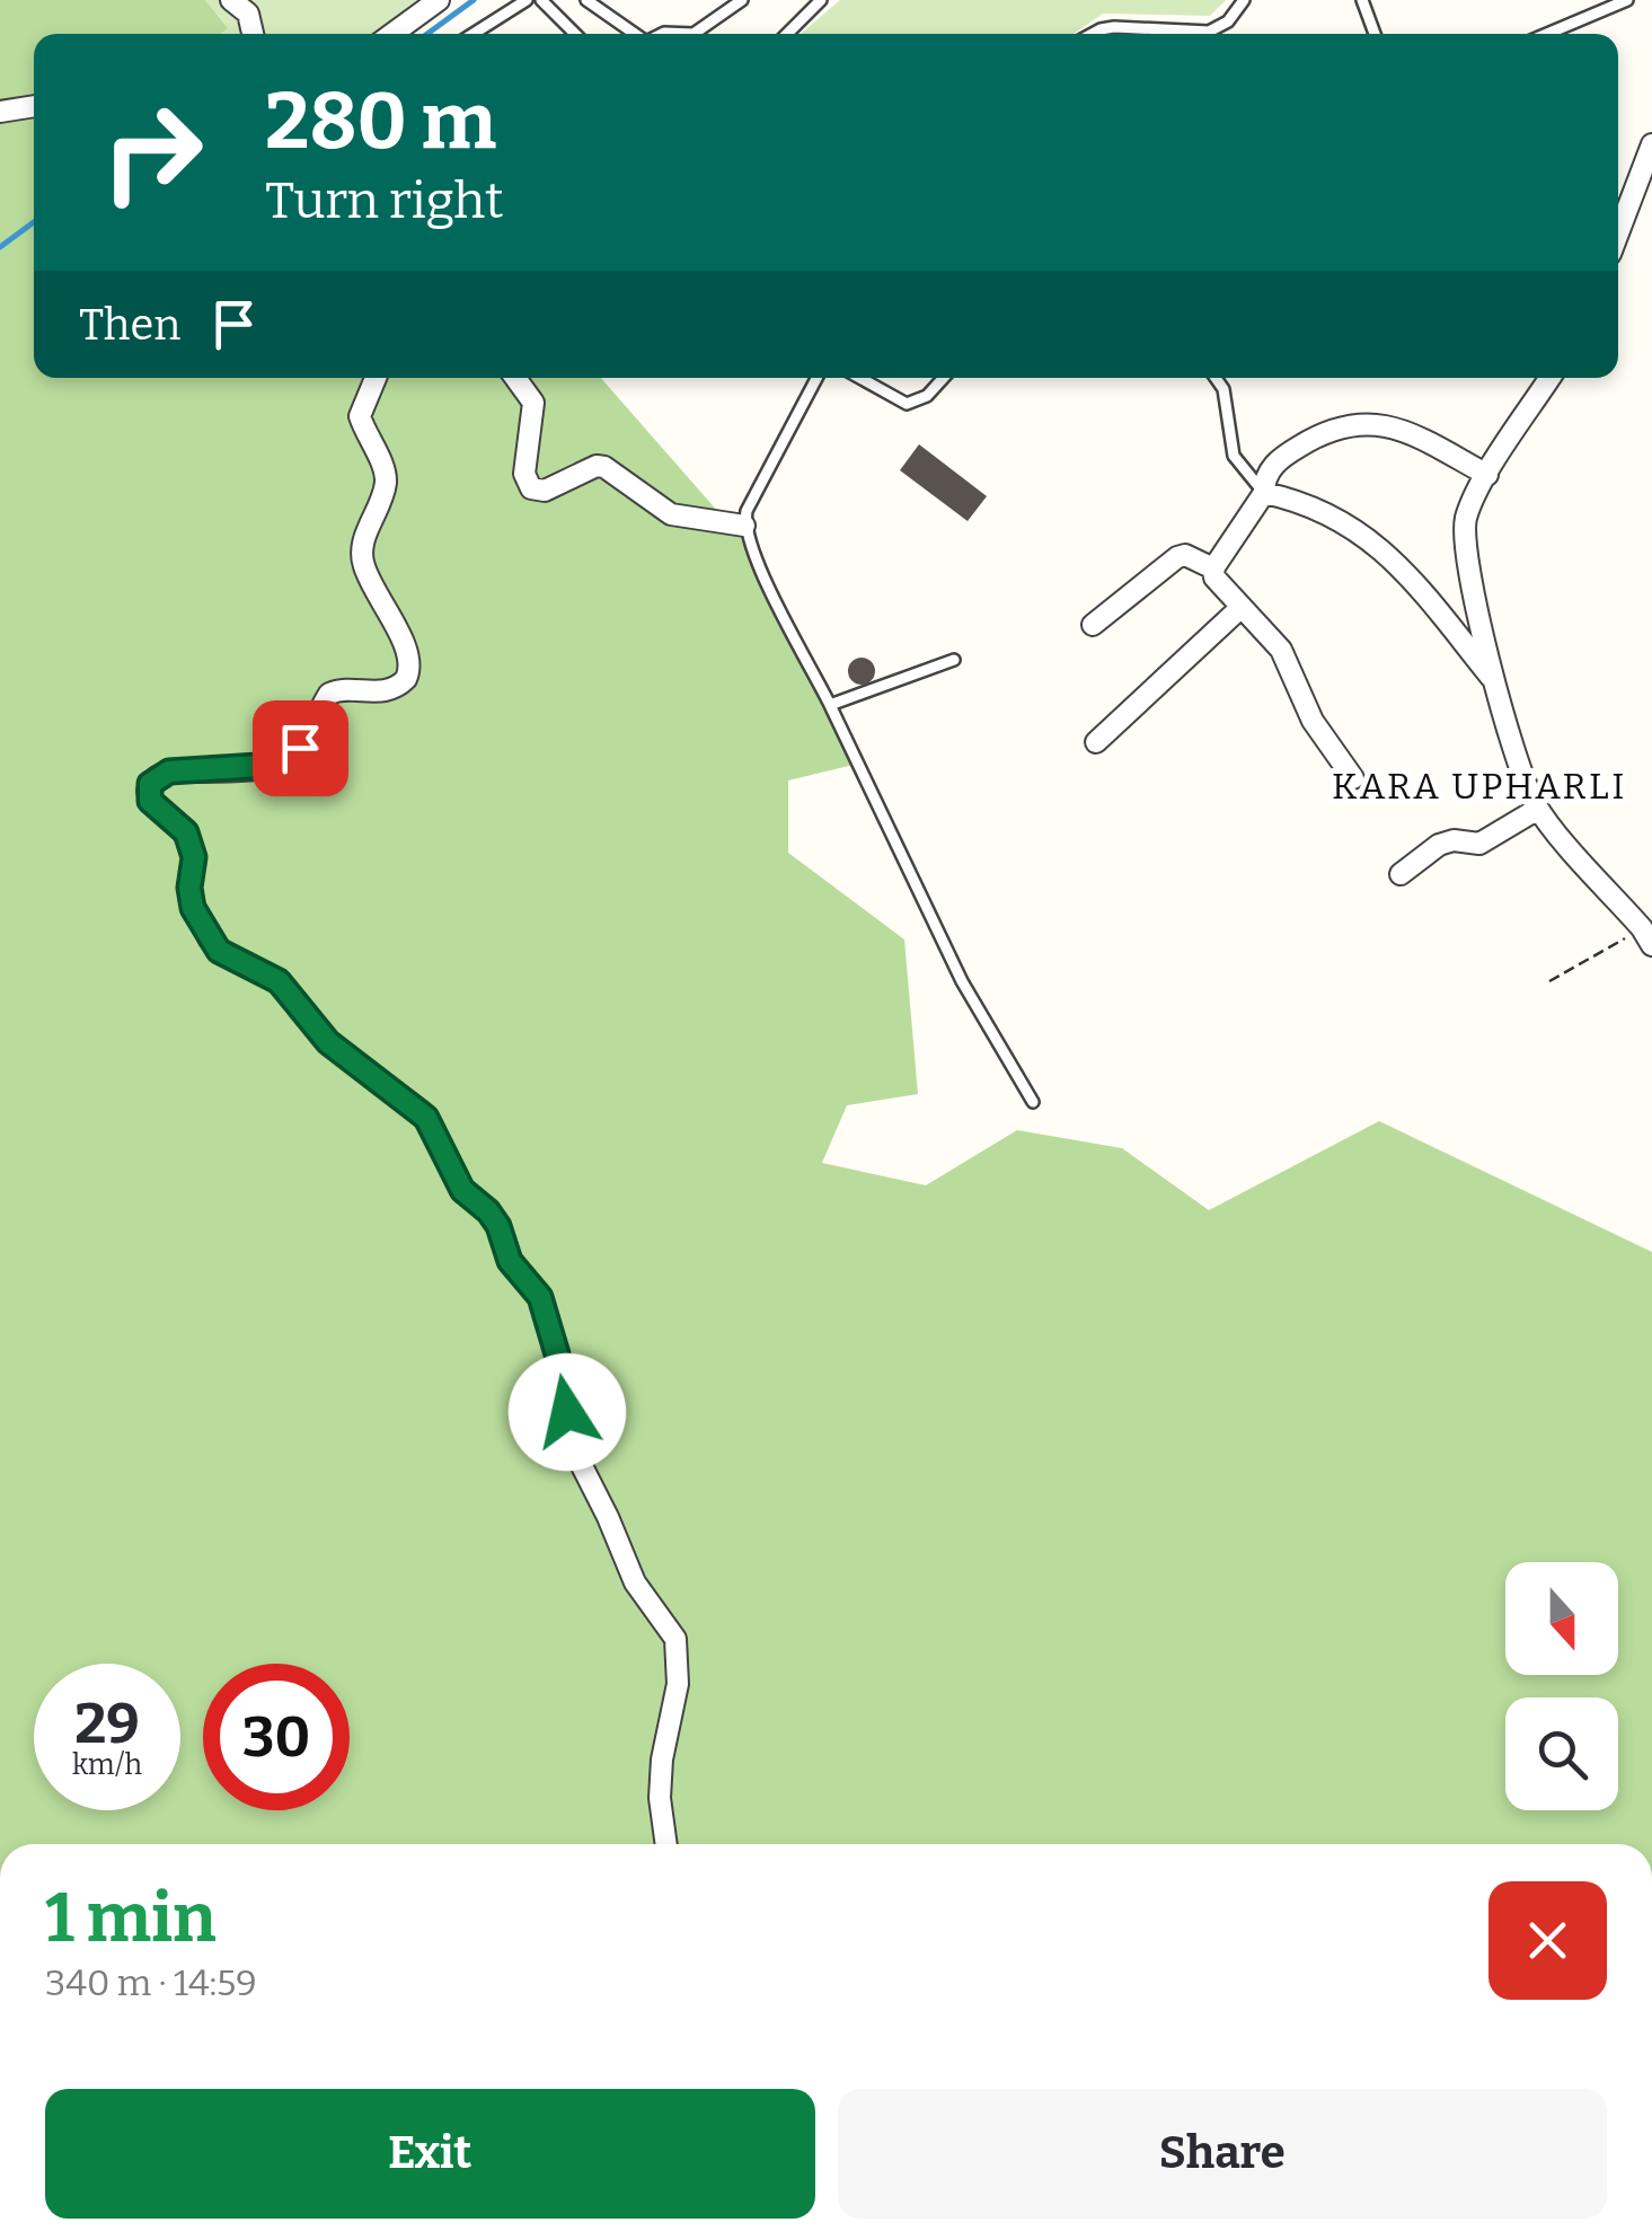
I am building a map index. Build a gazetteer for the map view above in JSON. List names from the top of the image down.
{
  "districts": ["KARA UPHARLI"],
  "north": "bottom",
  "page": {
    "turn": ["280 m", "Turn right"],
    "then": "Then",
    "speed": "29 km/h",
    "limit": "30",
    "heading": ["1 min", "340 m · 14:59"],
    "buttons": ["Exit", "Share"]
  }
}
